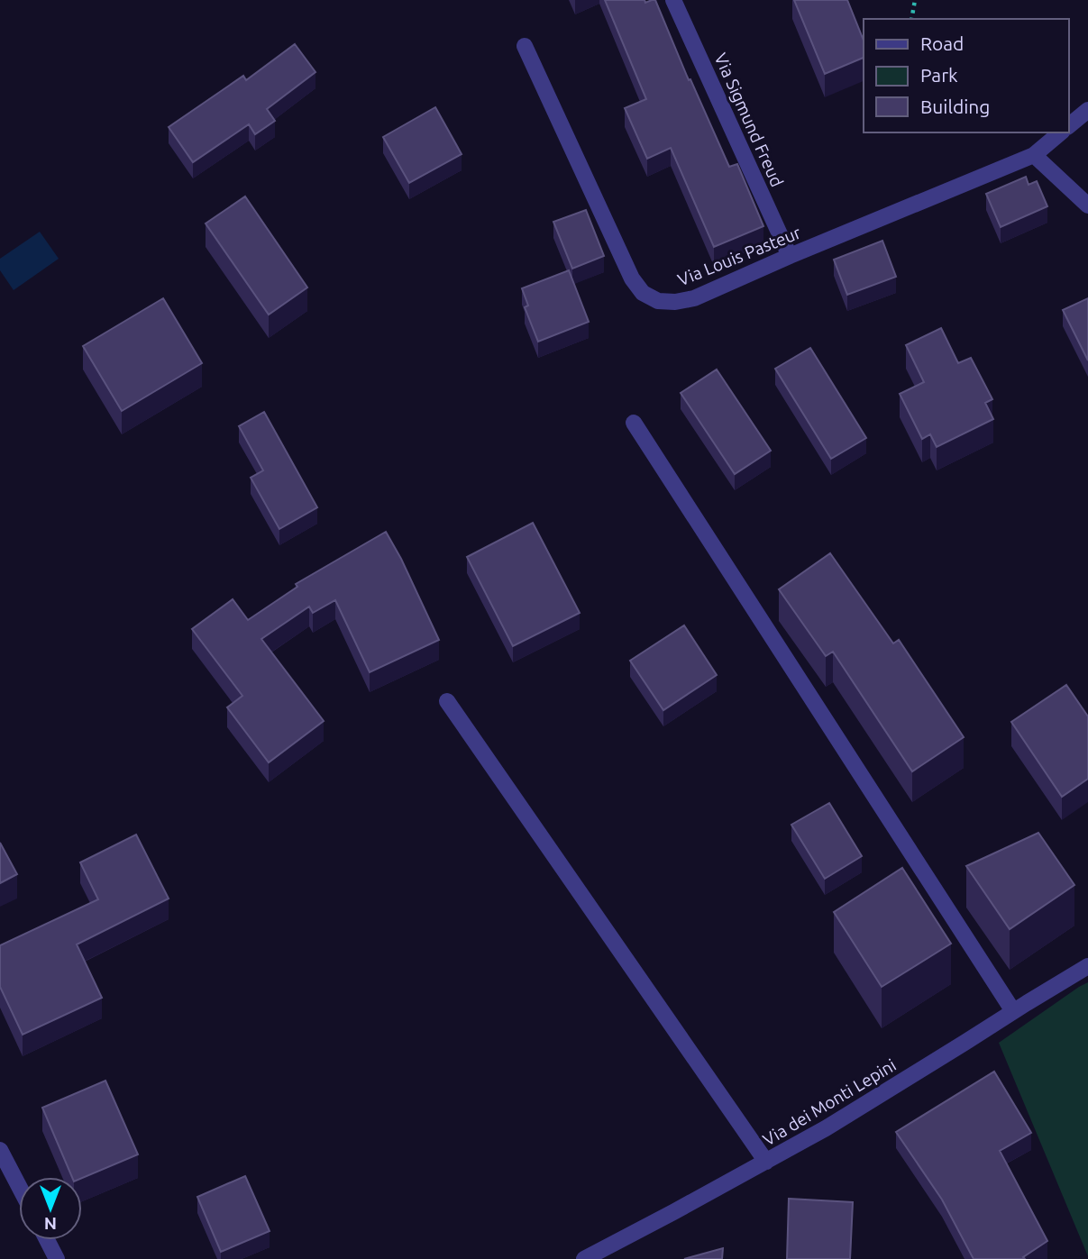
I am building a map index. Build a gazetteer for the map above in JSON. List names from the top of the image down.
{
  "streets": {
    "street": ["Via Sigmund Freud", "Via Louis Pasteur", "Via dei Monti Lepini"]
  },
  "crossings": [
    ["Via Sigmund Freud", "Via Louis Pasteur"]
  ],
  "legend": ["Road", "Park", "Building"],
  "north": "bottom"
}
